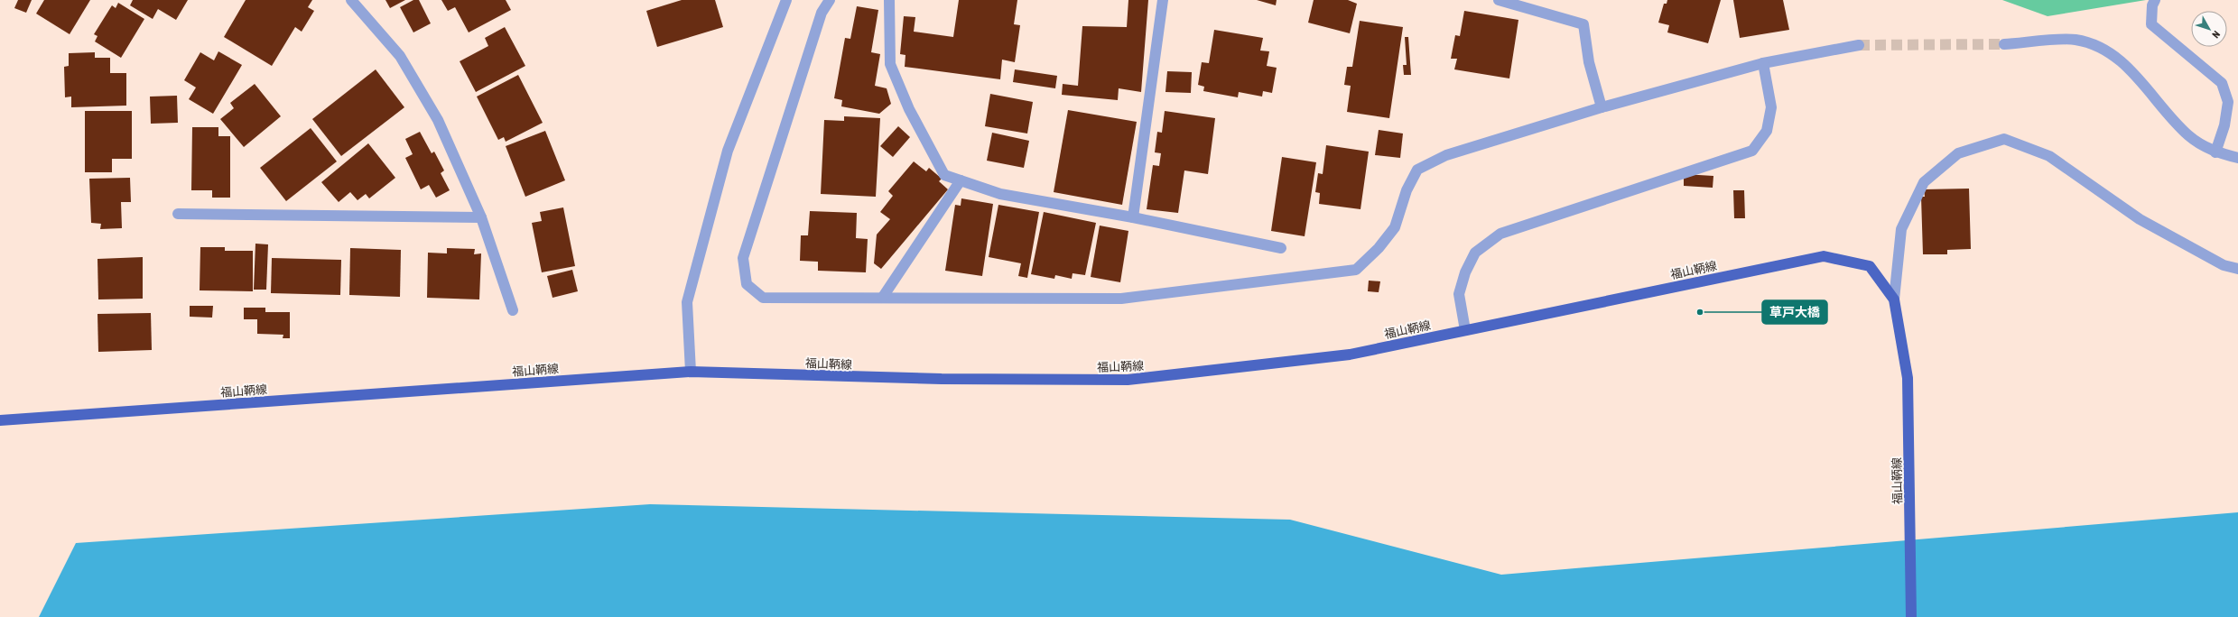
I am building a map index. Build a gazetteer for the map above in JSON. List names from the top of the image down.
{
  "streets": {
    "main road": ["福山鞆線"]
  },
  "places": ["草戸大橋"],
  "north": "bottom right"
}
